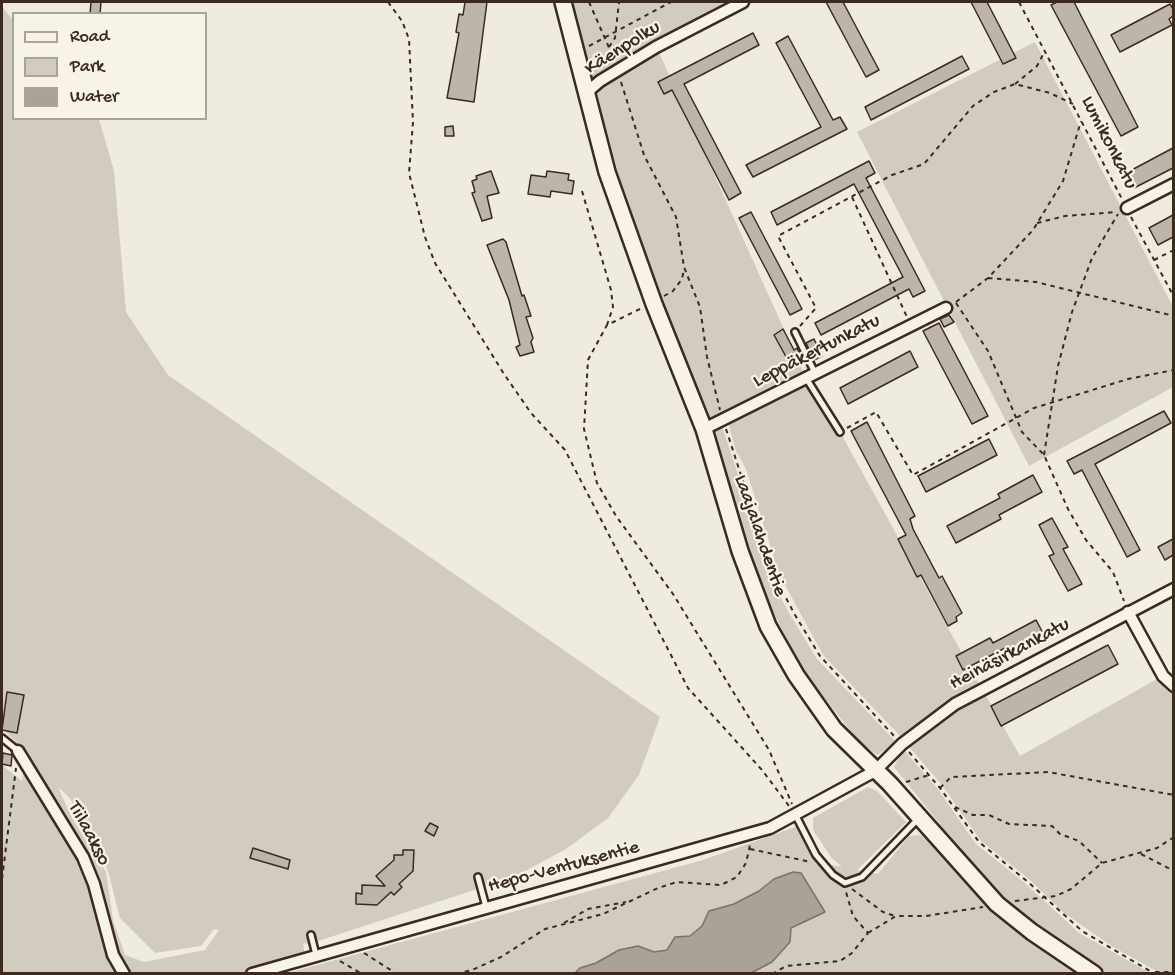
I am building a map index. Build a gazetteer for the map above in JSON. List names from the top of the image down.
{
  "streets": {
    "street": [
      "Käenpolku",
      "Leppäkertunkatu",
      "Laajalahdentie",
      "Heinäsirkankatu",
      "Tiilaakso",
      "Hepo-Ventuksentie"
    ],
    "path": ["Lumikonkatu"]
  },
  "crossings": [
    ["Käenpolku", "Laajalahdentie"],
    ["Leppäkertunkatu", "Laajalahdentie"],
    ["Laajalahdentie", "Heinäsirkankatu"],
    ["Laajalahdentie", "Hepo-Ventuksentie"],
    ["Heinäsirkankatu", "Hepo-Ventuksentie"]
  ],
  "legend": ["Road", "Park", "Water"]
}
